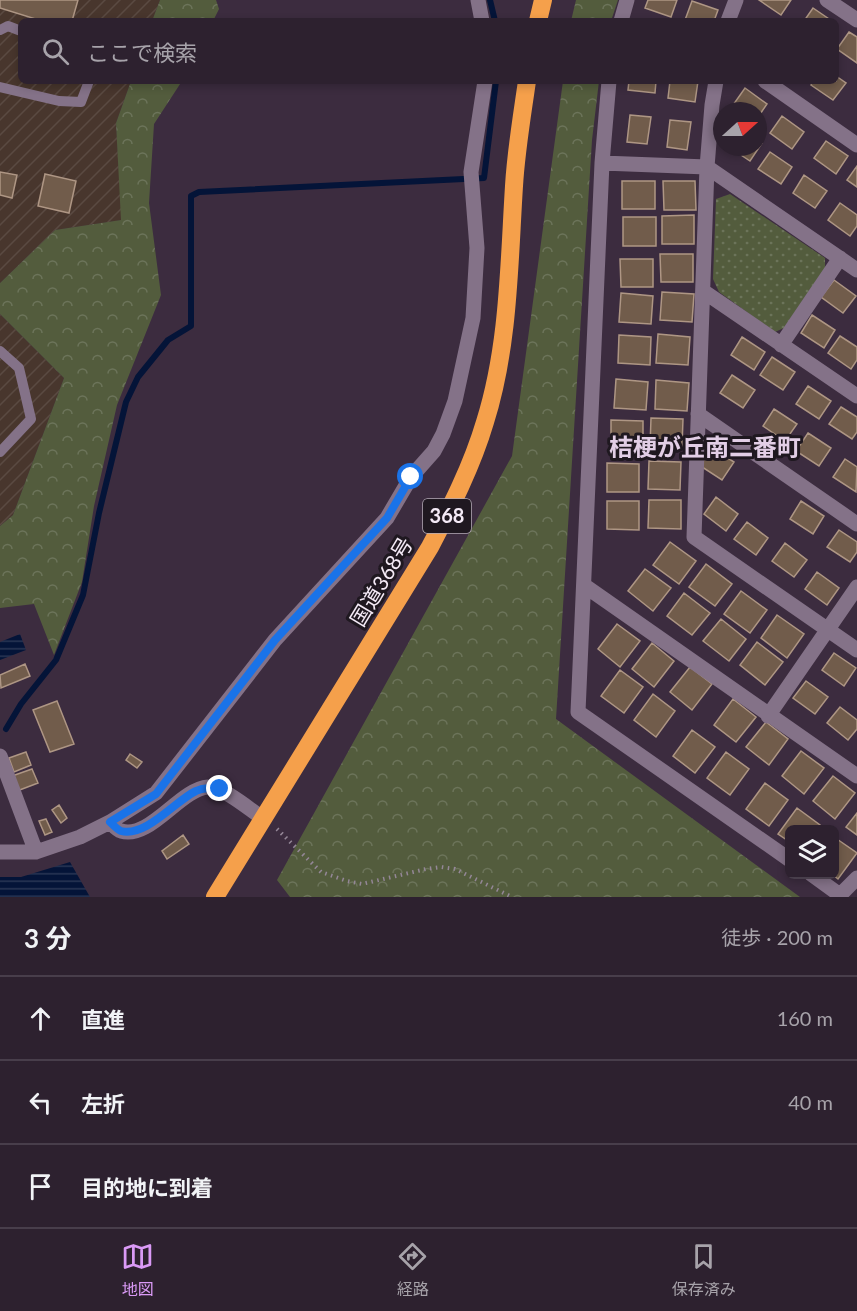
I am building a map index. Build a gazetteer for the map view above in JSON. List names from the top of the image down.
{
  "streets": {
    "highway": ["368", "国道368号"]
  },
  "districts": ["桔梗が丘南二番町"],
  "north": "right",
  "page": {
    "search": "ここで検索",
    "heading": ["3 分", "徒歩 · 200 m"],
    "list": [
      ["直進", "160 m"],
      ["左折", "40 m"],
      "目的地に到着"
    ],
    "nav": ["地図", "経路", "保存済み"]
  }
}
